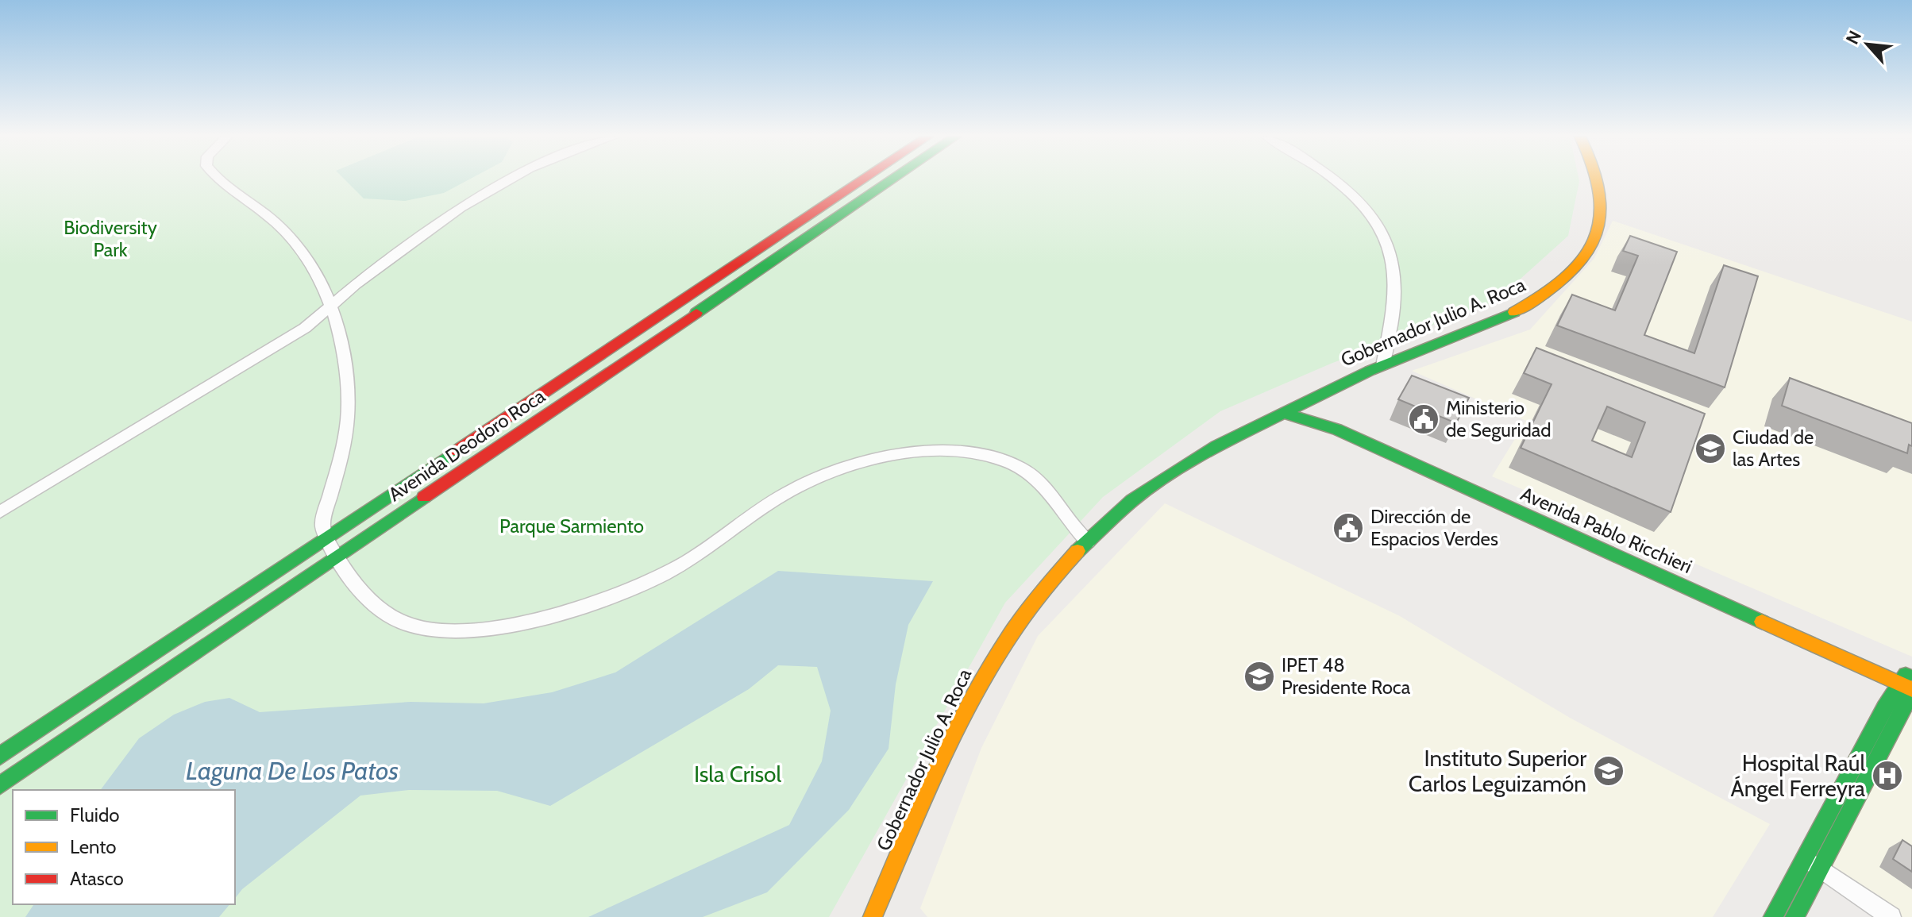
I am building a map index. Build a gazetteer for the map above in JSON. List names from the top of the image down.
{
  "streets": {
    "main road": ["Gobernador Julio A. Roca", "Avenida Deodoro Roca", "Avenida Pablo Ricchieri"]
  },
  "crossings": [
    ["Gobernador Julio A. Roca", "Avenida Pablo Ricchieri"]
  ],
  "water": ["Laguna De Los Patos"],
  "parks": ["Biodiversity Park", "Parque Sarmiento", "Isla Crisol"],
  "places": {
    "public building": ["Ministerio de Seguridad", "Dirección de Espacios Verdes"],
    "school or university": ["Ciudad de las Artes", "IPET 48 Presidente Roca", "Instituto Superior Carlos Leguizamón"],
    "hospital": ["Hospital Raúl Ángel Ferreyra"]
  },
  "legend": ["Fluido", "Lento", "Atasco"],
  "north": "top left"
}
